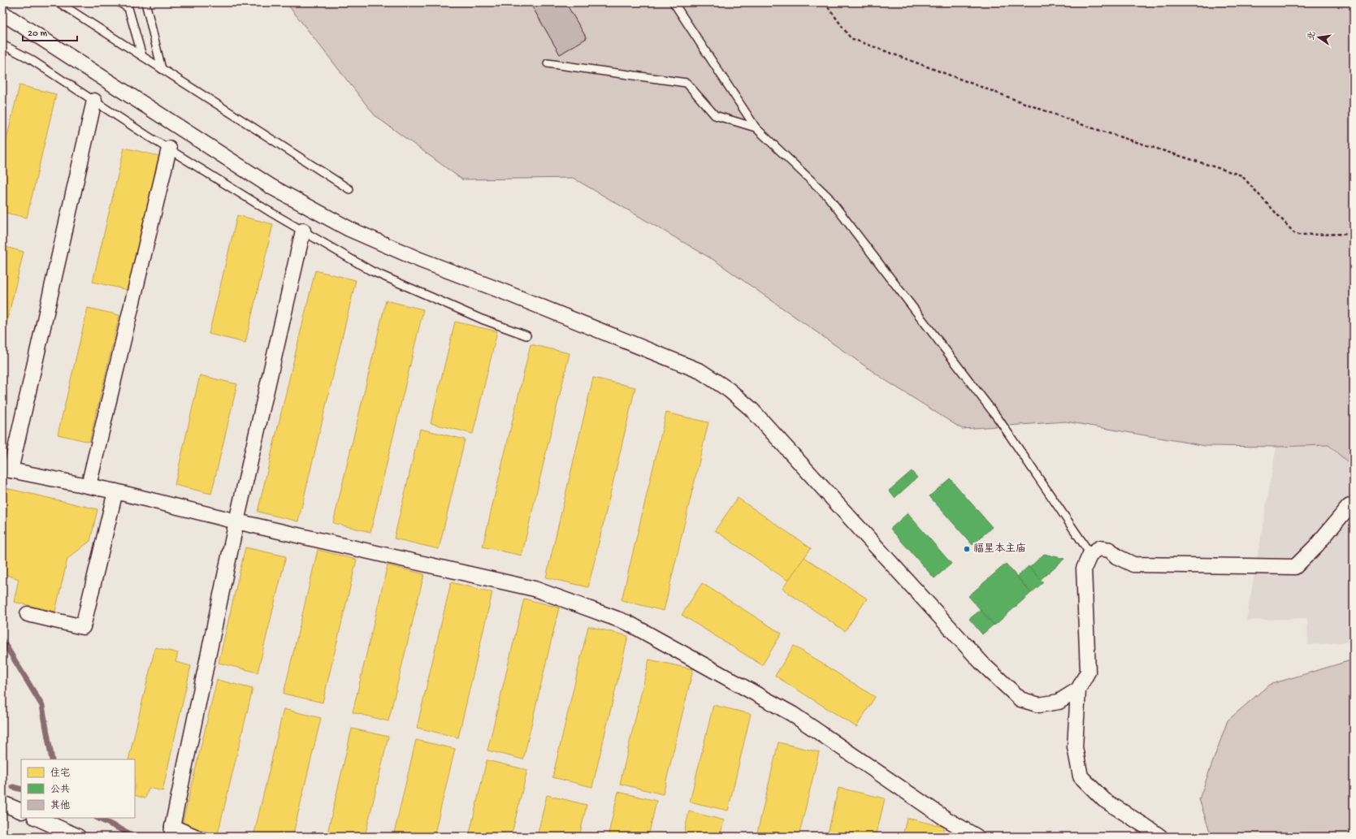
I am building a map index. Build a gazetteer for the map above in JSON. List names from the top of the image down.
{
  "places": ["福星本主庙"],
  "legend": ["住宅", "公共", "其他"],
  "scale_bar": "20 m",
  "north": "left"
}
